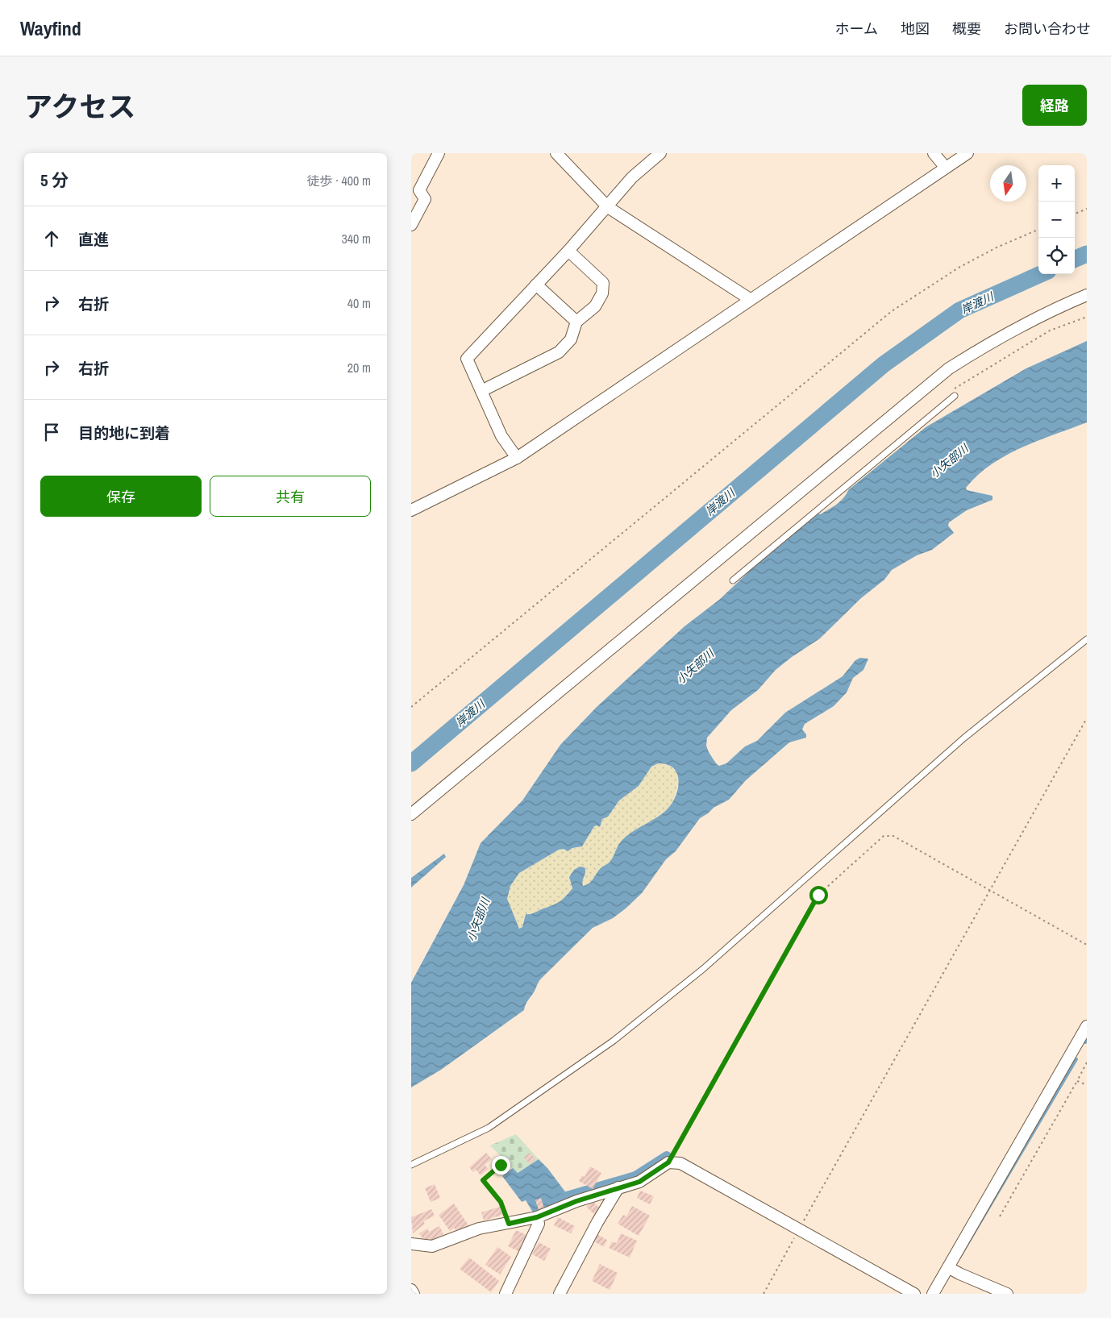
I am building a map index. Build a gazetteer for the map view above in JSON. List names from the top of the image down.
{
  "water": ["岸渡川", "小矢部川"],
  "north": "bottom",
  "page": {
    "header": "Wayfind",
    "nav": [
      "ホーム",
      "地図",
      "概要",
      "お問い合わせ"
    ],
    "title": "アクセス",
    "buttons": [
      "経路",
      ["保存", "共有"]
    ],
    "heading": ["5 分", "徒歩 · 400 m"],
    "map_buttons": ["+", "−"],
    "list": [
      ["直進", "340 m"],
      ["右折", "40 m"],
      ["右折", "20 m"],
      "目的地に到着"
    ]
  }
}
